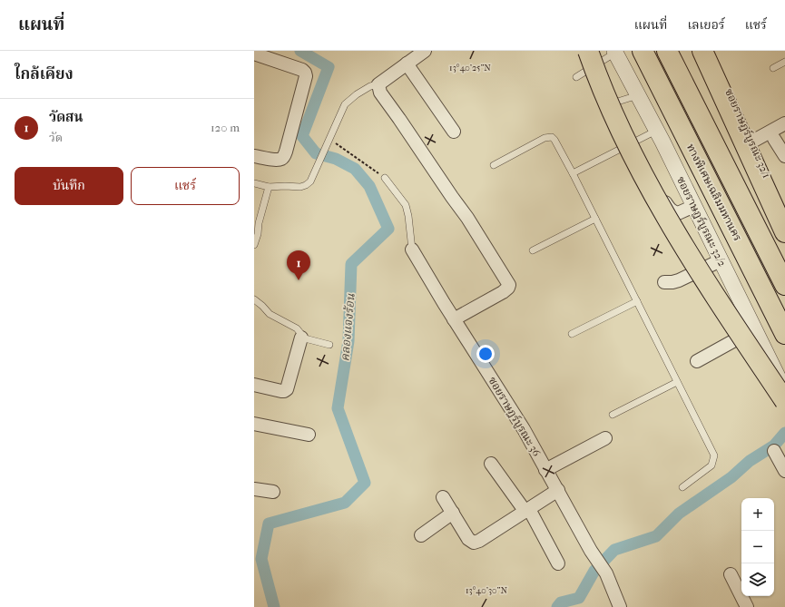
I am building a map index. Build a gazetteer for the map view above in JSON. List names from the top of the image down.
{
  "streets": {
    "highway": ["ทางพิเศษเฉลิมมหานคร"],
    "street": ["ซอยราษฎร์บูรณะ 32/1", "ซอยราษฎร์บูรณะ 32/2", "ซอยราษฎร์บูรณะ 36"]
  },
  "water": ["คลองแจงร้อน"],
  "page": {
    "header": "แผนที่",
    "nav": ["แผนที่", "เลเยอร์", "แชร์"],
    "heading": "ใกล้เคียง",
    "list": [
      {
        "mark": "1",
        "name": "วัดสน",
        "note": "วัด",
        "value": "120 m"
      }
    ],
    "buttons": ["บันทึก", "แชร์"],
    "pins": "1",
    "map_buttons": ["+", "−"]
  },
  "coordinates": ["13°40'25\"N", "13°40'30\"N"]
}
